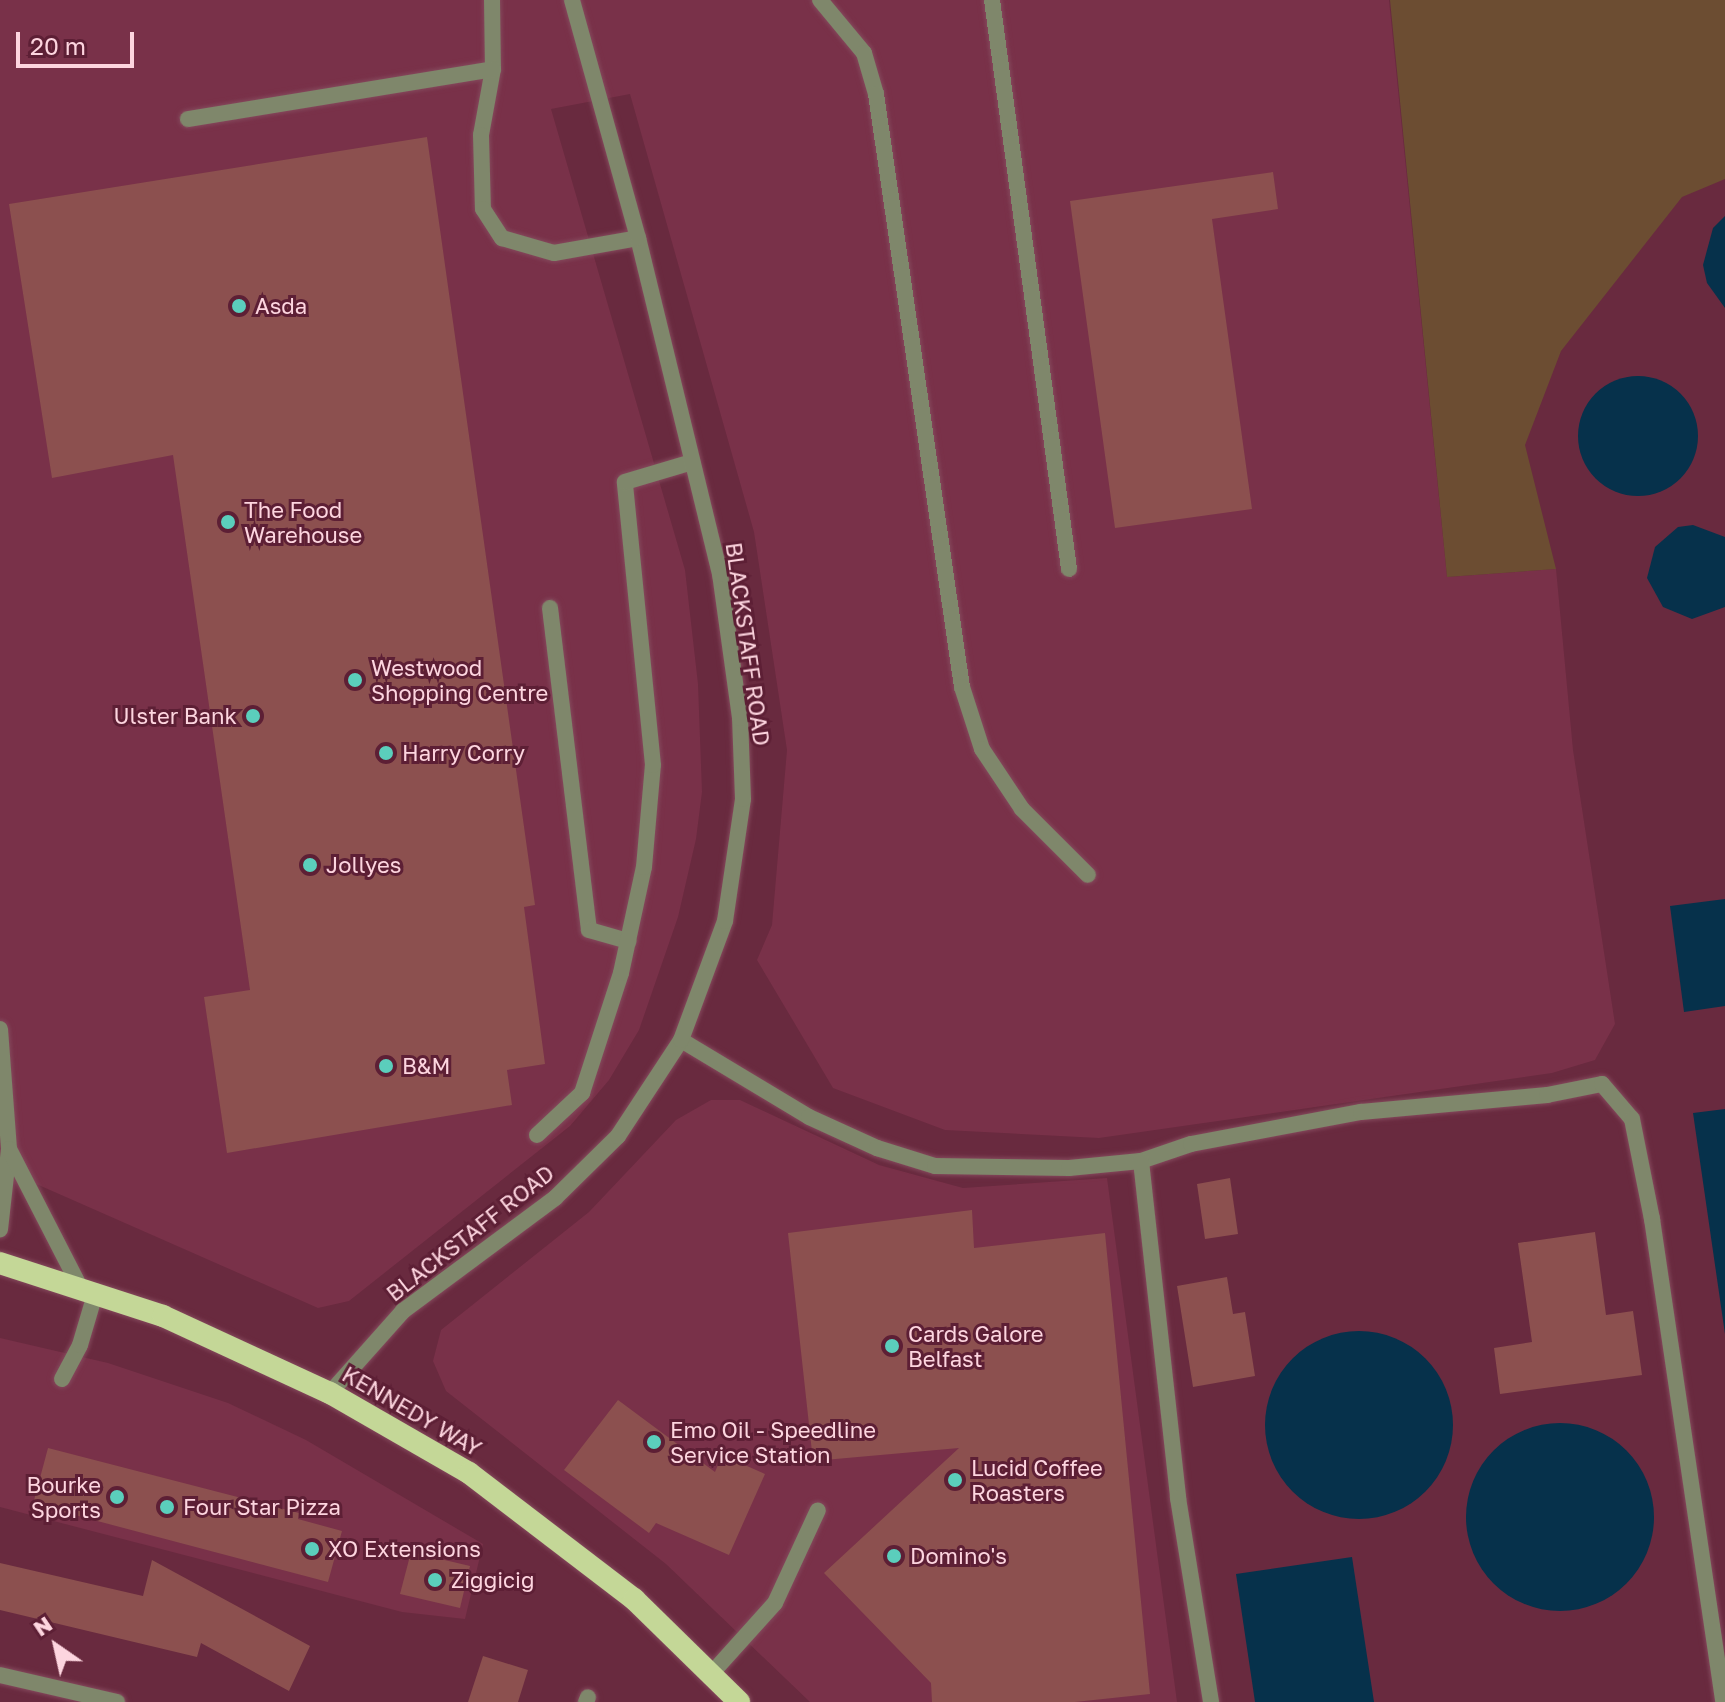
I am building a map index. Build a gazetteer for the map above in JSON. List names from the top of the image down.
{
  "streets": {
    "highway": ["KENNEDY WAY"],
    "street": ["BLACKSTAFF ROAD"]
  },
  "crossings": [
    ["BLACKSTAFF ROAD", "KENNEDY WAY"]
  ],
  "places": [
    "Asda",
    "The Food Warehouse",
    "Westwood Shopping Centre",
    "Ulster Bank",
    "Harry Corry",
    "Jollyes",
    "B&M",
    "Cards Galore Belfast",
    "Emo Oil - Speedline Service Station",
    "Lucid Coffee Roasters",
    "Bourke Sports",
    "Four Star Pizza",
    "XO Extensions",
    "Domino's",
    "Ziggicig"
  ],
  "scale_bar": "20 m",
  "north": "top left"
}
